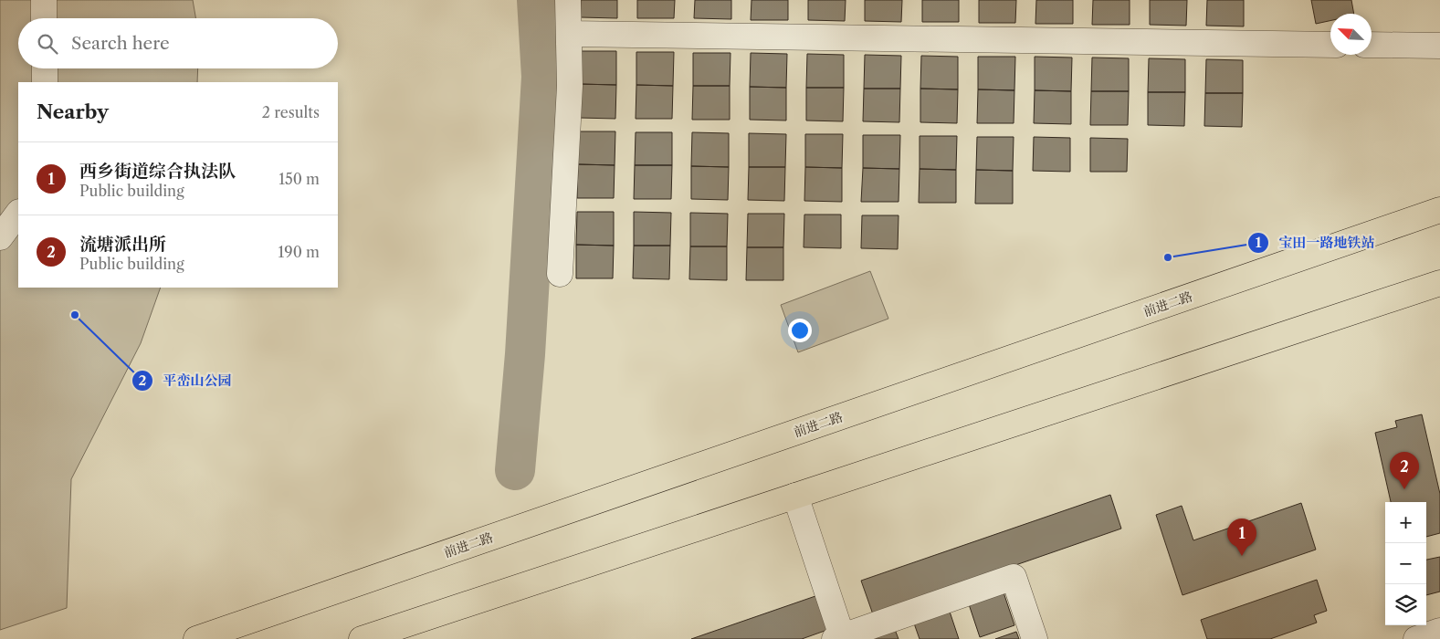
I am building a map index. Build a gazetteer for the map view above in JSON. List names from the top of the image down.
{
  "streets": {
    "main road": ["前进二路"]
  },
  "places": ["宝田一路地铁站", "平峦山公园"],
  "north": "top left",
  "page": {
    "search": "Search here",
    "heading": ["Nearby", "2 results"],
    "list": [
      {
        "mark": "1",
        "name": "西乡街道综合执法队",
        "note": "Public building",
        "value": "150 m"
      },
      {
        "mark": "2",
        "name": "流塘派出所",
        "note": "Public building",
        "value": "190 m"
      }
    ],
    "pins": ["2", "1"],
    "map_buttons": ["+", "−"]
  }
}
